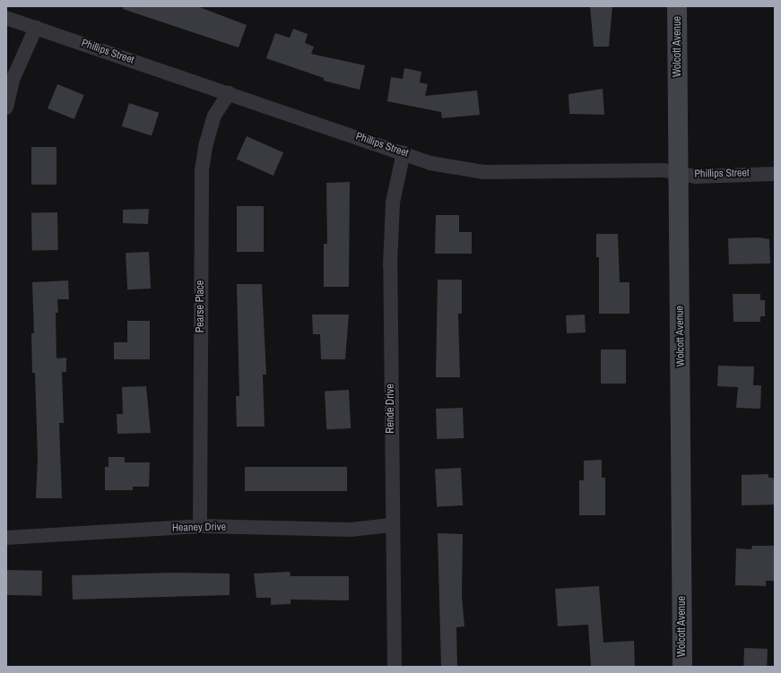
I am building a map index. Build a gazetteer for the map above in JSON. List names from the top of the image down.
{
  "streets": {
    "main road": ["Wolcott Avenue"],
    "street": [
      "Phillips Street",
      "Pearse Place",
      "Rende Drive",
      "Heaney Drive"
    ]
  },
  "crossings": [
    ["Wolcott Avenue", "Phillips Street"],
    ["Phillips Street", "Pearse Place"],
    ["Phillips Street", "Rende Drive"],
    ["Pearse Place", "Heaney Drive"],
    ["Rende Drive", "Heaney Drive"]
  ]
}
